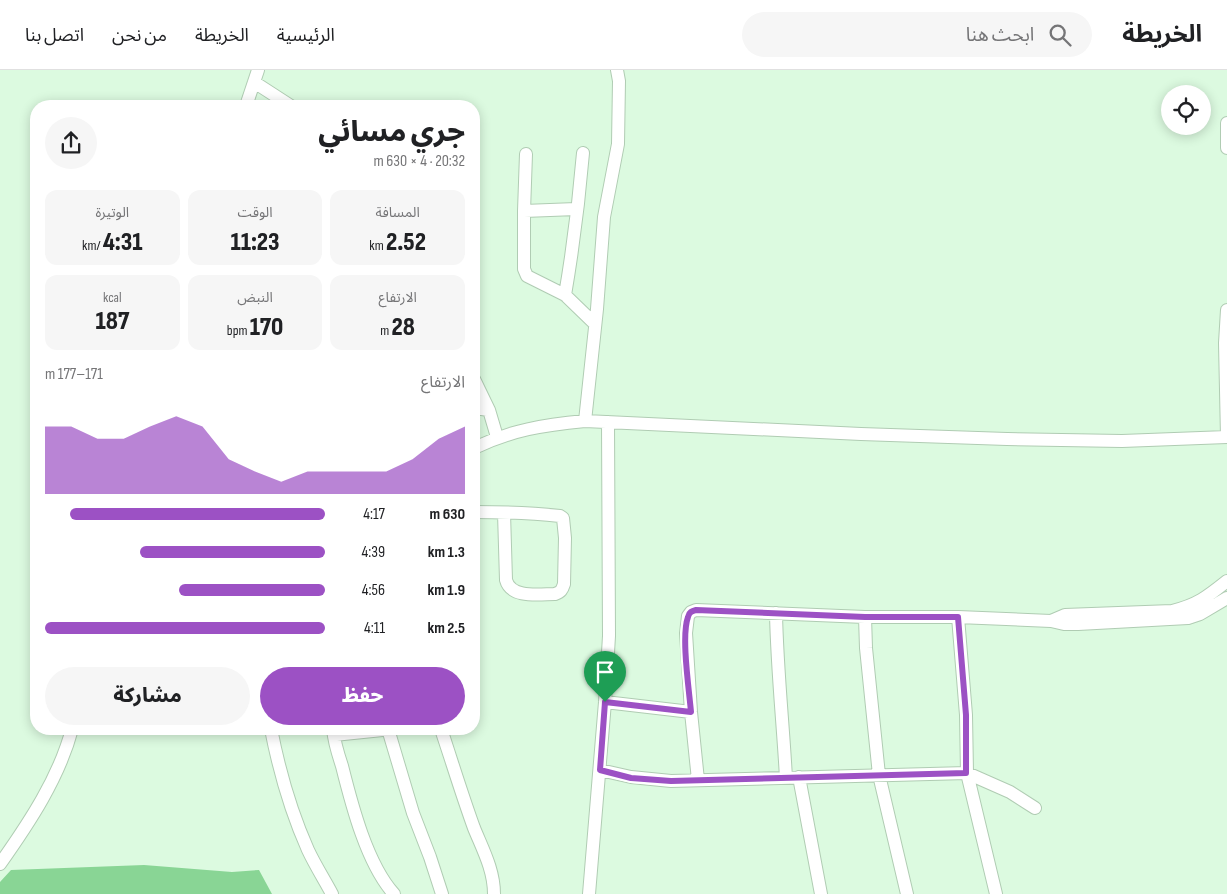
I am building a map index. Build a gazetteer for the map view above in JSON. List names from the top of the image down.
{
  "page": {
    "header": "الخريطة",
    "search": "ابحث هنا",
    "nav": [
      "الرئيسية",
      "الخريطة",
      "من نحن",
      "اتصل بنا"
    ],
    "heading": ["جري مسائي", "20:32 · 4 × 630 m"],
    "stats": [
      ["المسافة", "2.52 km"],
      ["الوقت", "11:23"],
      ["الوتيرة", "4:31 /km"],
      ["الارتفاع", "28 m"],
      ["النبض", "170 bpm"],
      ["kcal", "187"]
    ],
    "chart": ["الارتفاع", "171–177 m"],
    "list": [
      {
        "name": "630 m",
        "note": "4:17"
      },
      {
        "name": "1.3 km",
        "note": "4:39"
      },
      {
        "name": "1.9 km",
        "note": "4:56"
      },
      {
        "name": "2.5 km",
        "note": "4:11"
      }
    ],
    "buttons": ["حفظ", "مشاركة"]
  }
}
